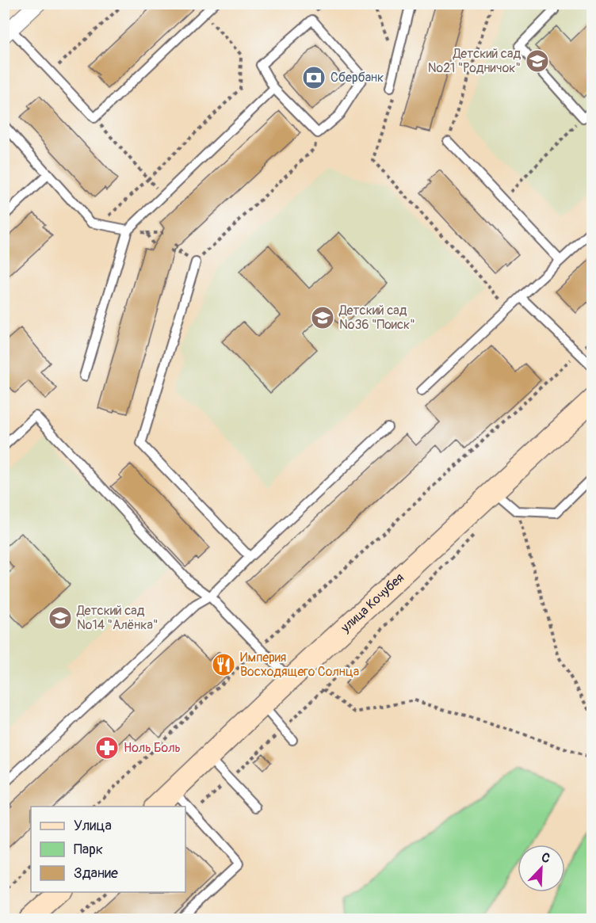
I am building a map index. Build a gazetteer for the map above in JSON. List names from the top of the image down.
{
  "streets": {
    "street": ["улица Кочубея"]
  },
  "places": {
    "school or university": ["Детский сад №21 \"Родничок\"", "Детский сад №36 \"Поиск\"", "Детский сад №14 \"Алёнка\""],
    "bank": ["Сбербанк"],
    "restaurant": ["Империя Восходящего Солнца"],
    "pharmacy": ["Ноль Боль"]
  },
  "legend": ["Улица", "Парк", "Здание"],
  "north": "top right"
}
